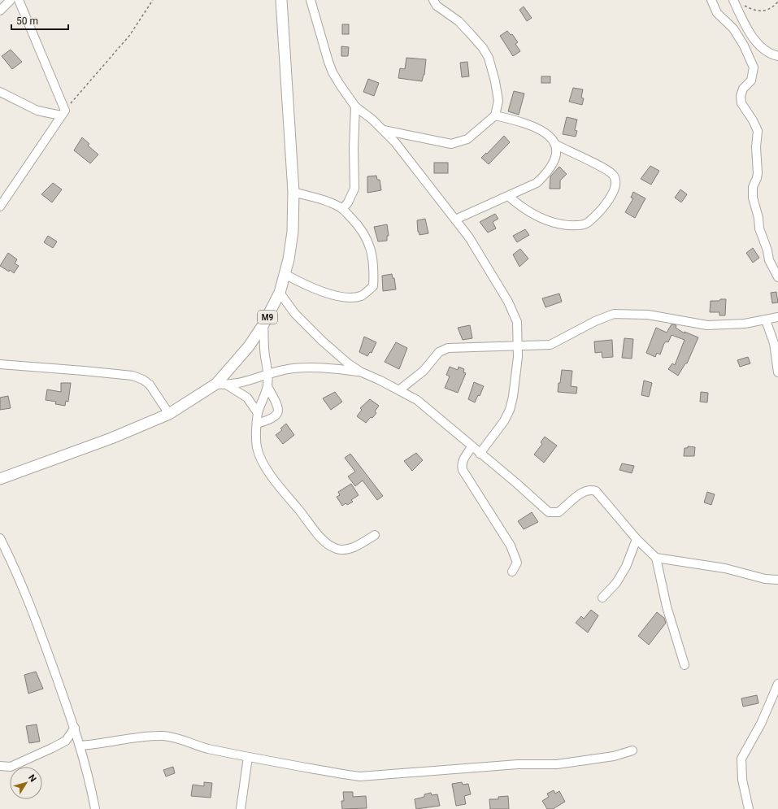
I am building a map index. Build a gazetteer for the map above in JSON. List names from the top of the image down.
{
  "streets": {
    "main road": ["M9"]
  },
  "scale_bar": "50 m",
  "north": "top right"
}
